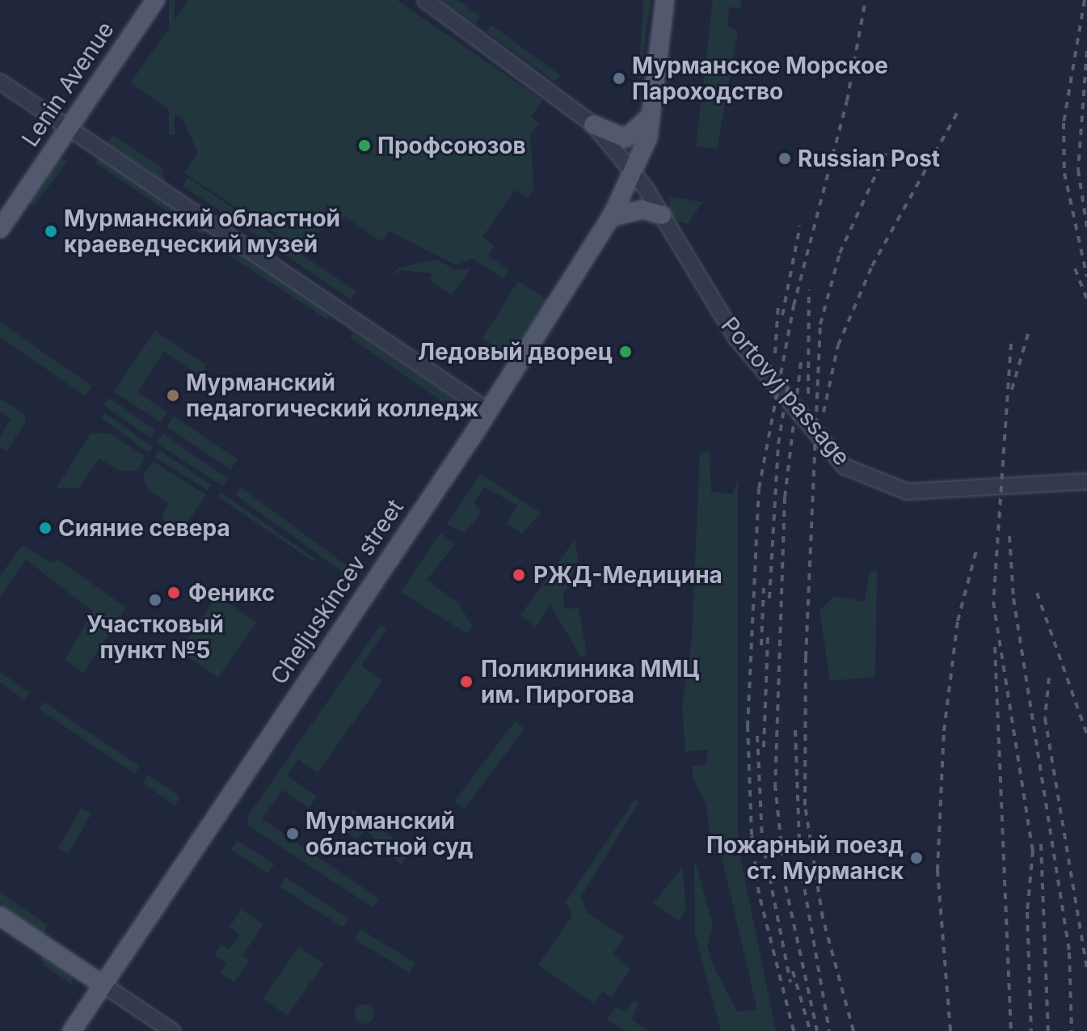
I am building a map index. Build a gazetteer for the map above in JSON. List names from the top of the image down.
{
  "streets": {
    "main road": ["Lenin Avenue", "Cheljuskincev street"],
    "street": ["Portovyj passage"]
  },
  "crossings": [
    ["Portovyj passage", "Cheljuskincev street"]
  ],
  "places": [
    "Мурманское Морское Пароходство",
    "Профсоюзов",
    "Russian Post",
    "Мурманский областной краеведческий музей",
    "Ледовый дворец",
    "Мурманский педагогический колледж",
    "Сияние севера",
    "РЖД-Медицина",
    "Феникс",
    "Участковый пункт №5",
    "Поликлиника ММЦ им. Пирогова",
    "Мурманский областной суд",
    "Пожарный поезд ст. Мурманск"
  ]
}
